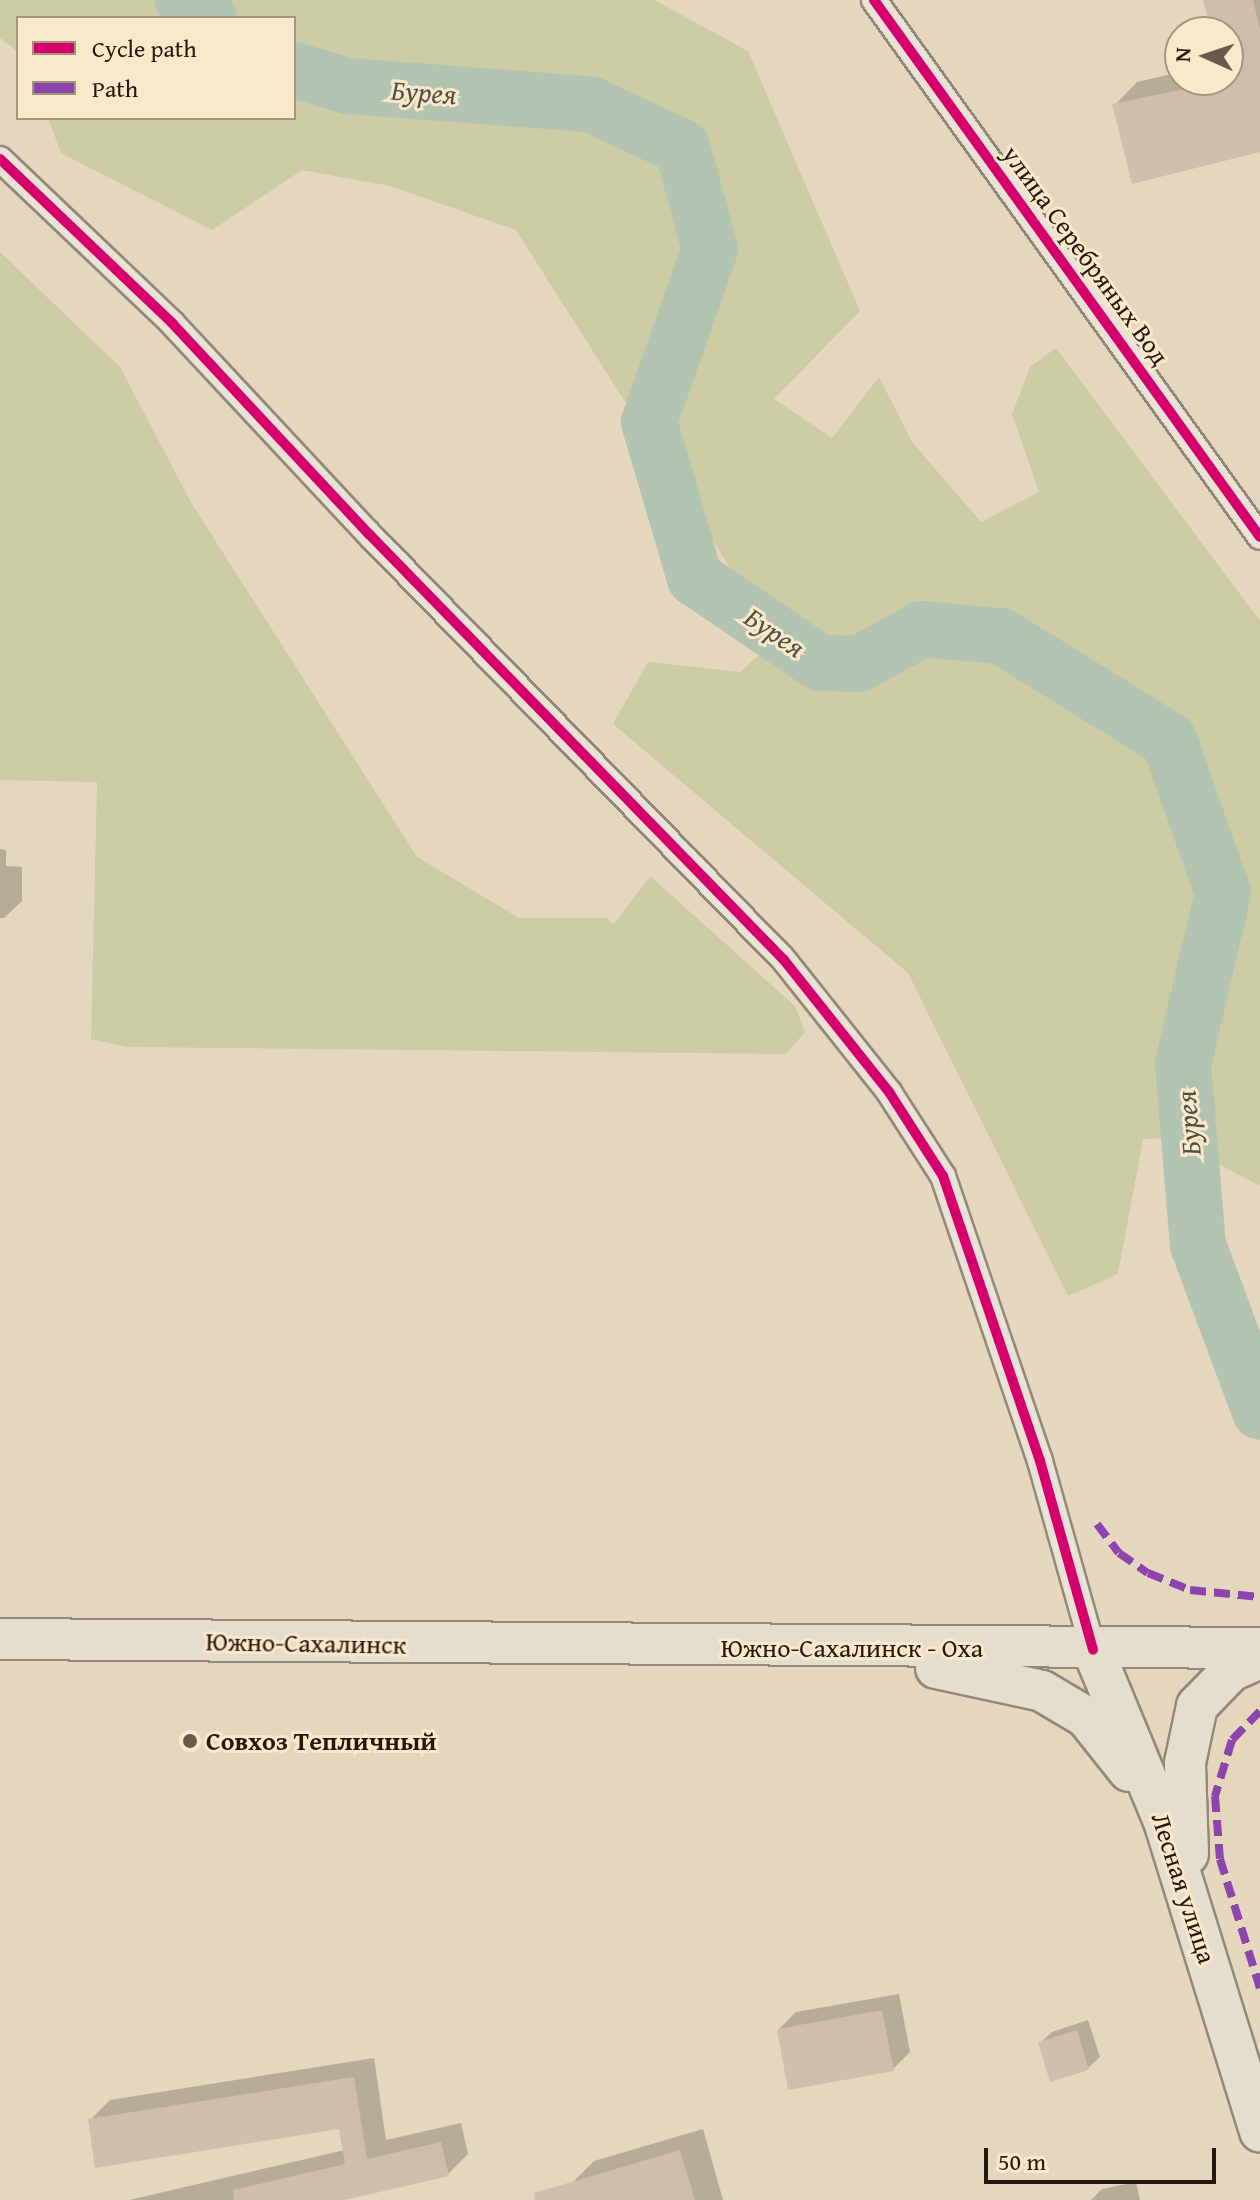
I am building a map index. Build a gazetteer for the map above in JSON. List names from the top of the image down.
{
  "streets": {
    "main road": ["Южно-Сахалинск", "Южно-Сахалинск - Оха", "Лесная улица"],
    "street": ["улица Серебряных Вод"]
  },
  "crossings": [
    ["Южно-Сахалинск", "Южно-Сахалинск - Оха"],
    ["Южно-Сахалинск - Оха", "Лесная улица"]
  ],
  "water": ["Бурея"],
  "places": ["Совхоз Тепличный"],
  "legend": ["Cycle path", "Path"],
  "scale_bar": "50 m",
  "north": "left"
}
